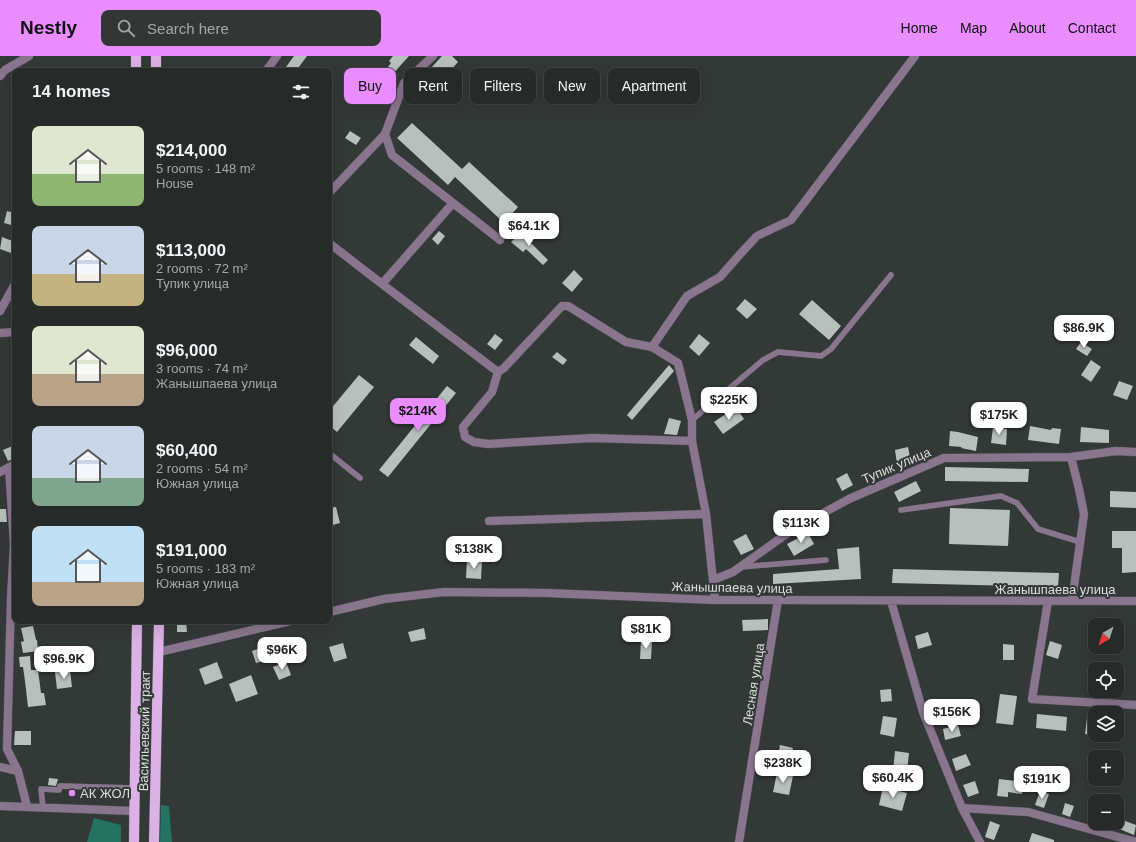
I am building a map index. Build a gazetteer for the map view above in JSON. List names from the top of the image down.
{
  "streets": {
    "main road": ["Васильевский тракт"],
    "street": ["Тупик улица", "Жанышпаева улица", "Лесная улица"]
  },
  "crossings": [
    ["Жанышпаева улица", "Лесная улица"]
  ],
  "places": ["АК ЖОЛ"],
  "north": "bottom left",
  "page": {
    "header": "Nestly",
    "search": "Search here",
    "nav": [
      "Home",
      "Map",
      "About",
      "Contact"
    ],
    "chip": [
      "Buy",
      "Rent",
      "Filters",
      "New",
      "Apartment"
    ],
    "heading": "14 homes",
    "list": [
      {
        "name": "$214,000",
        "note": "5 rooms · 148 m² · House"
      },
      {
        "name": "$113,000",
        "note": "2 rooms · 72 m² · Тупик улица"
      },
      {
        "name": "$96,000",
        "note": "3 rooms · 74 m² · Жанышпаева улица"
      },
      {
        "name": "$60,400",
        "note": "2 rooms · 54 m² · Южная улица"
      },
      {
        "name": "$191,000",
        "note": "5 rooms · 183 m² · Южная улица"
      }
    ],
    "price": [
      "$64.1K",
      "$86.9K",
      "$225K",
      "$214K",
      "$175K",
      "$113K",
      "$138K",
      "$81K",
      "$96K",
      "$96.9K",
      "$156K",
      "$238K",
      "$60.4K",
      "$191K"
    ],
    "map_buttons": ["+", "−"]
  }
}
